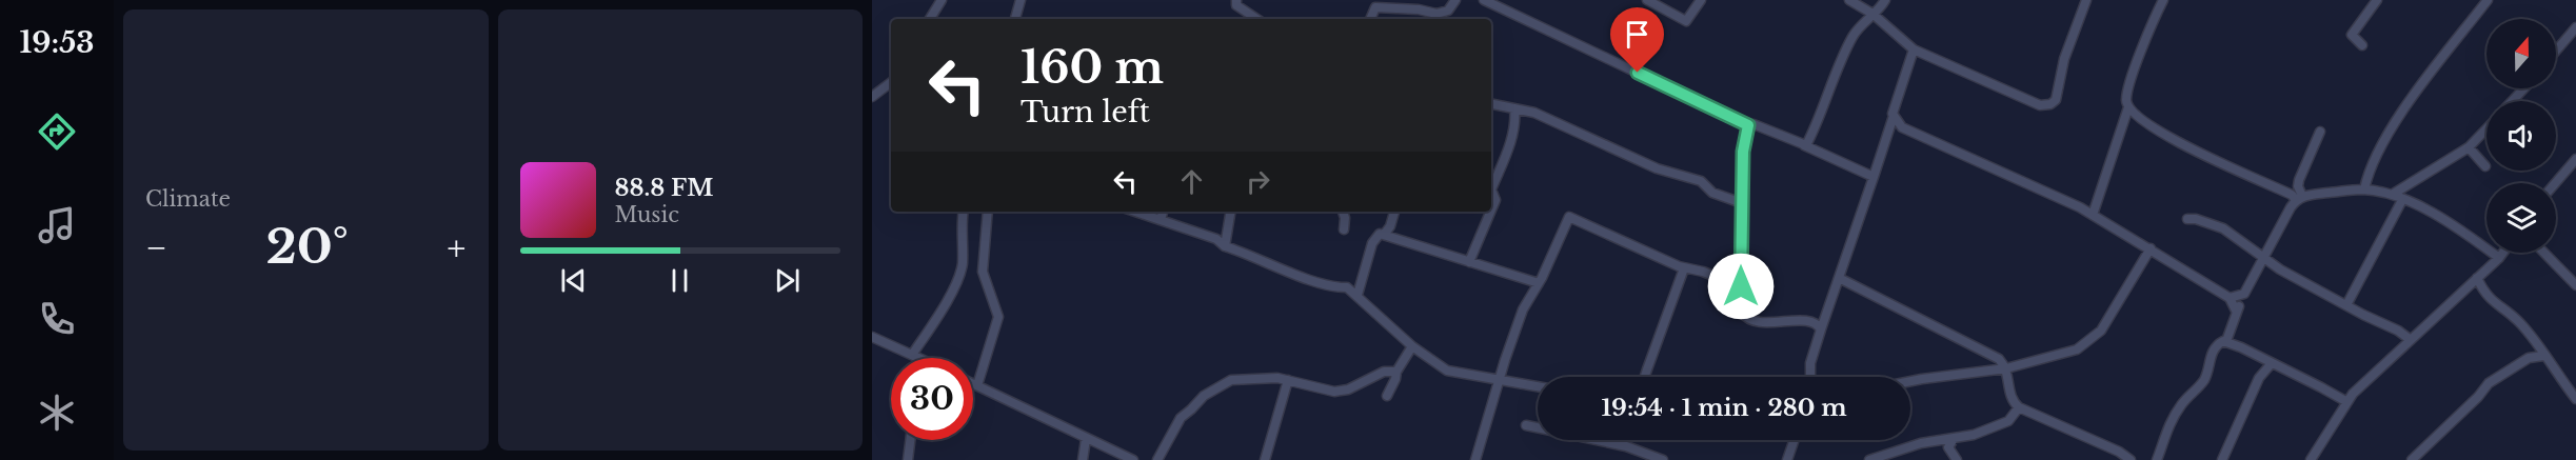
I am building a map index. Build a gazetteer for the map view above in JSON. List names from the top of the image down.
{
  "north": "top",
  "page": {
    "tabs": "19:53",
    "tile": "Climate",
    "turn": ["160 m", "Turn left"],
    "song": ["88.8 FM", "Music"],
    "heat": ["−", "20°", "+"],
    "limit": "30",
    "trip": "19:54 · 1 min · 280 m"
  }
}
